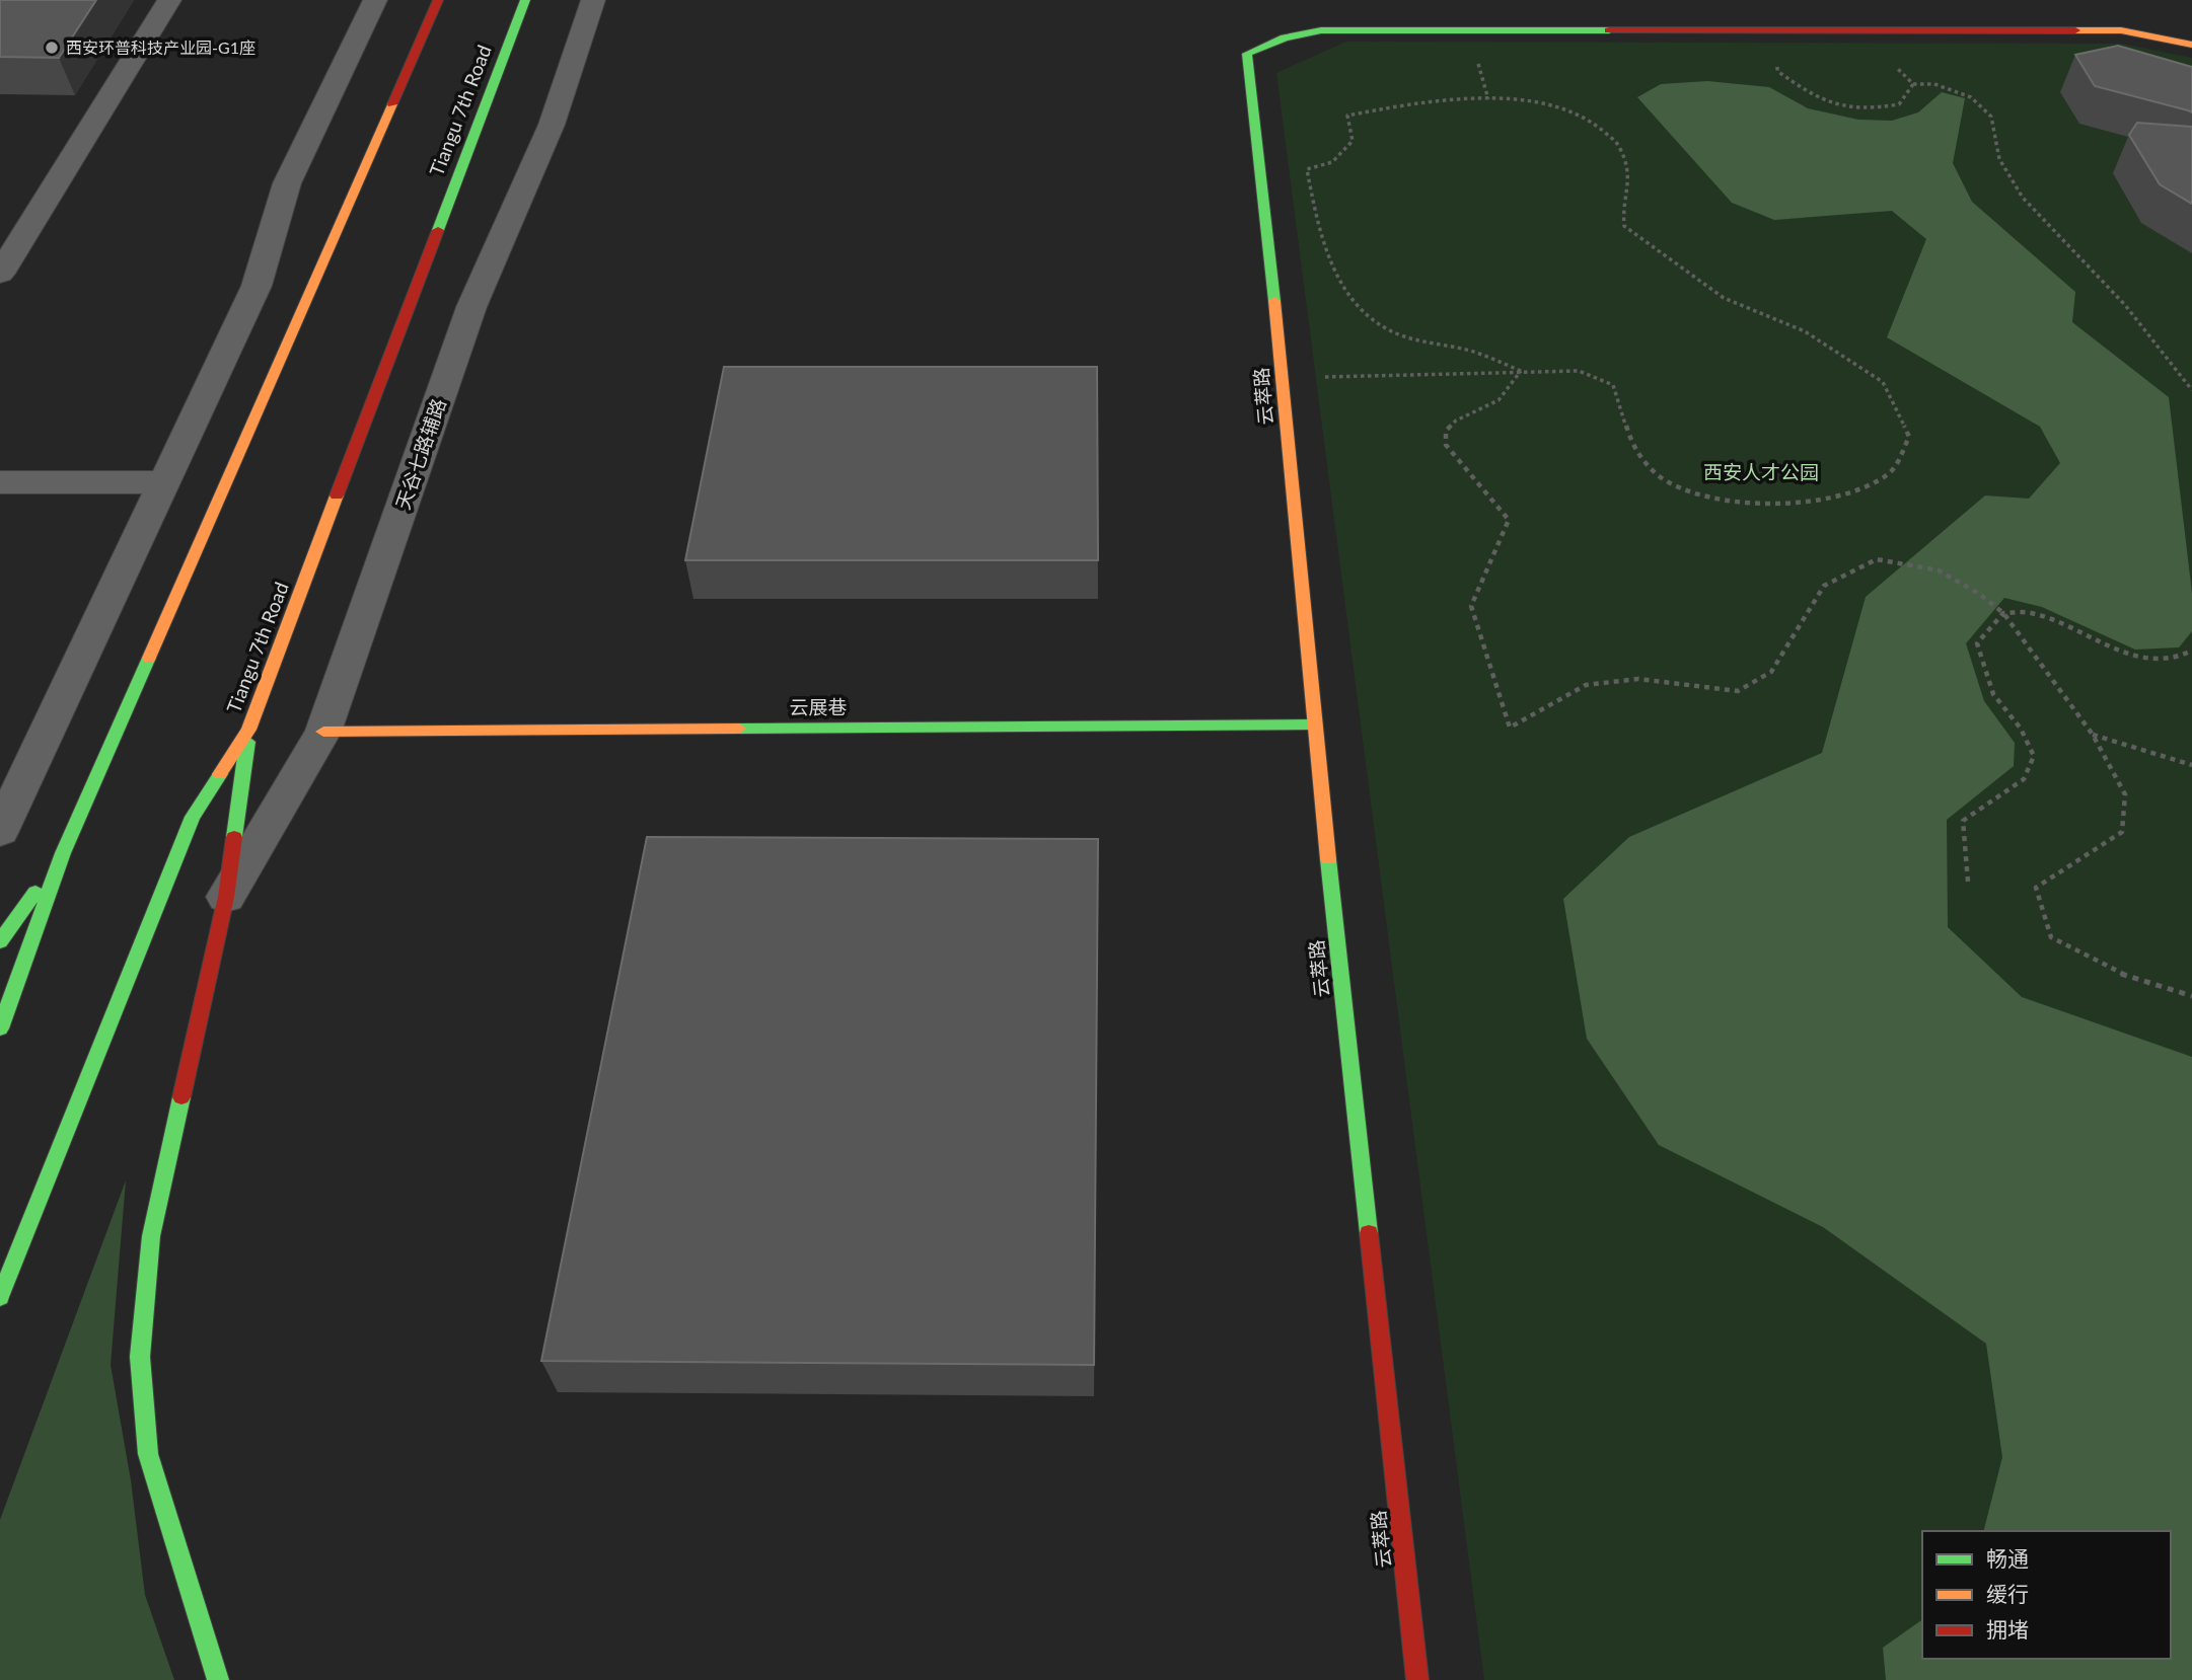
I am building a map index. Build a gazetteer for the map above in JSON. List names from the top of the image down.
{
  "streets": {
    "main road": ["Tiangu 7th Road", "云萃路", "云展巷"],
    "street": ["天谷七路辅路"]
  },
  "crossings": [
    ["云萃路", "云展巷"],
    ["天谷七路辅路", "云展巷"]
  ],
  "parks": ["西安人才公园"],
  "places": ["西安环普科技产业园-G1座"],
  "legend": ["畅通", "缓行", "拥堵"]
}
